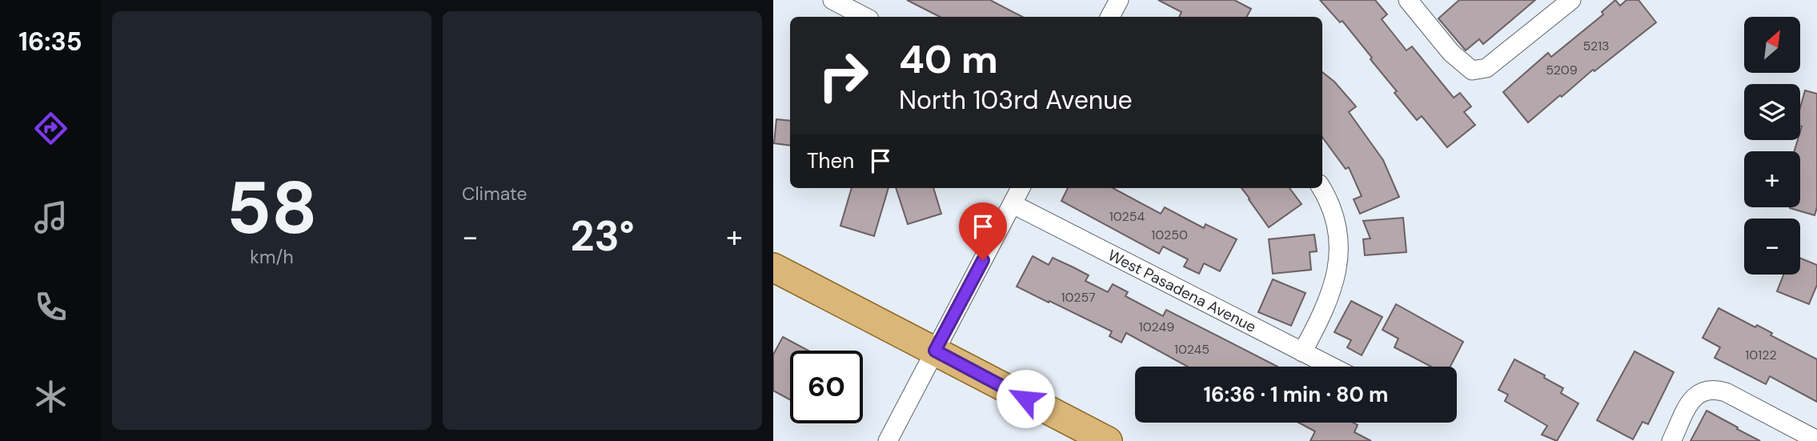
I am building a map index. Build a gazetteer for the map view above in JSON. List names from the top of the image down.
{
  "streets": {
    "street": ["West Pasadena Avenue"]
  },
  "house_numbers": [
    "5213",
    "5209",
    "10254",
    "10250",
    "10257",
    "10249",
    "10245",
    "10122"
  ],
  "north": "top right",
  "page": {
    "tabs": "16:35",
    "tile": [
      ["58", "km/h"],
      "Climate"
    ],
    "map_buttons": ["+", "−"],
    "turn": ["40 m", "North 103rd Avenue"],
    "then": "Then",
    "heat": ["−", "23°", "+"],
    "limit": "60",
    "trip": "16:36 · 1 min · 80 m"
  }
}
